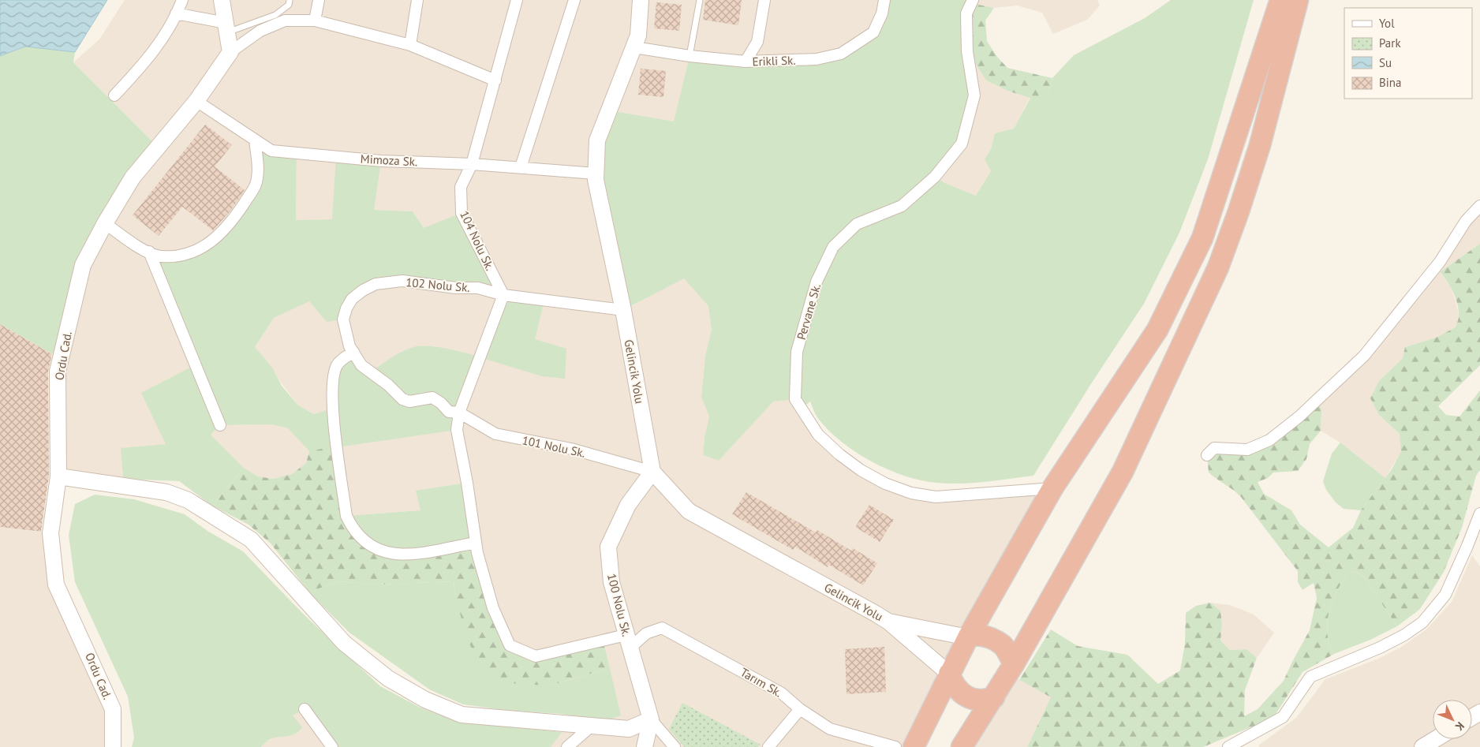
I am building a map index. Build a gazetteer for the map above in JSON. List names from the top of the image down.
{
  "streets": {
    "main road": ["Ordu Cad.", "Gelincik Yolu", "100 Nolu Sk."],
    "street": [
      "Erikli Sk.",
      "Mimoza Sk.",
      "104 Nolu Sk.",
      "102 Nolu Sk.",
      "Pervane Sk.",
      "101 Nolu Sk.",
      "Tarım Sk."
    ]
  },
  "crossings": [
    ["Erikli Sk.", "Gelincik Yolu"],
    ["Mimoza Sk.", "104 Nolu Sk."],
    ["Mimoza Sk.", "Ordu Cad."],
    ["Mimoza Sk.", "Gelincik Yolu"],
    ["104 Nolu Sk.", "102 Nolu Sk."],
    ["102 Nolu Sk.", "101 Nolu Sk."],
    ["Gelincik Yolu", "101 Nolu Sk."],
    ["Gelincik Yolu", "100 Nolu Sk."],
    ["101 Nolu Sk.", "100 Nolu Sk."],
    ["100 Nolu Sk.", "Tarım Sk."]
  ],
  "legend": [
    "Yol",
    "Park",
    "Su",
    "Bina"
  ],
  "north": "bottom right"
}
